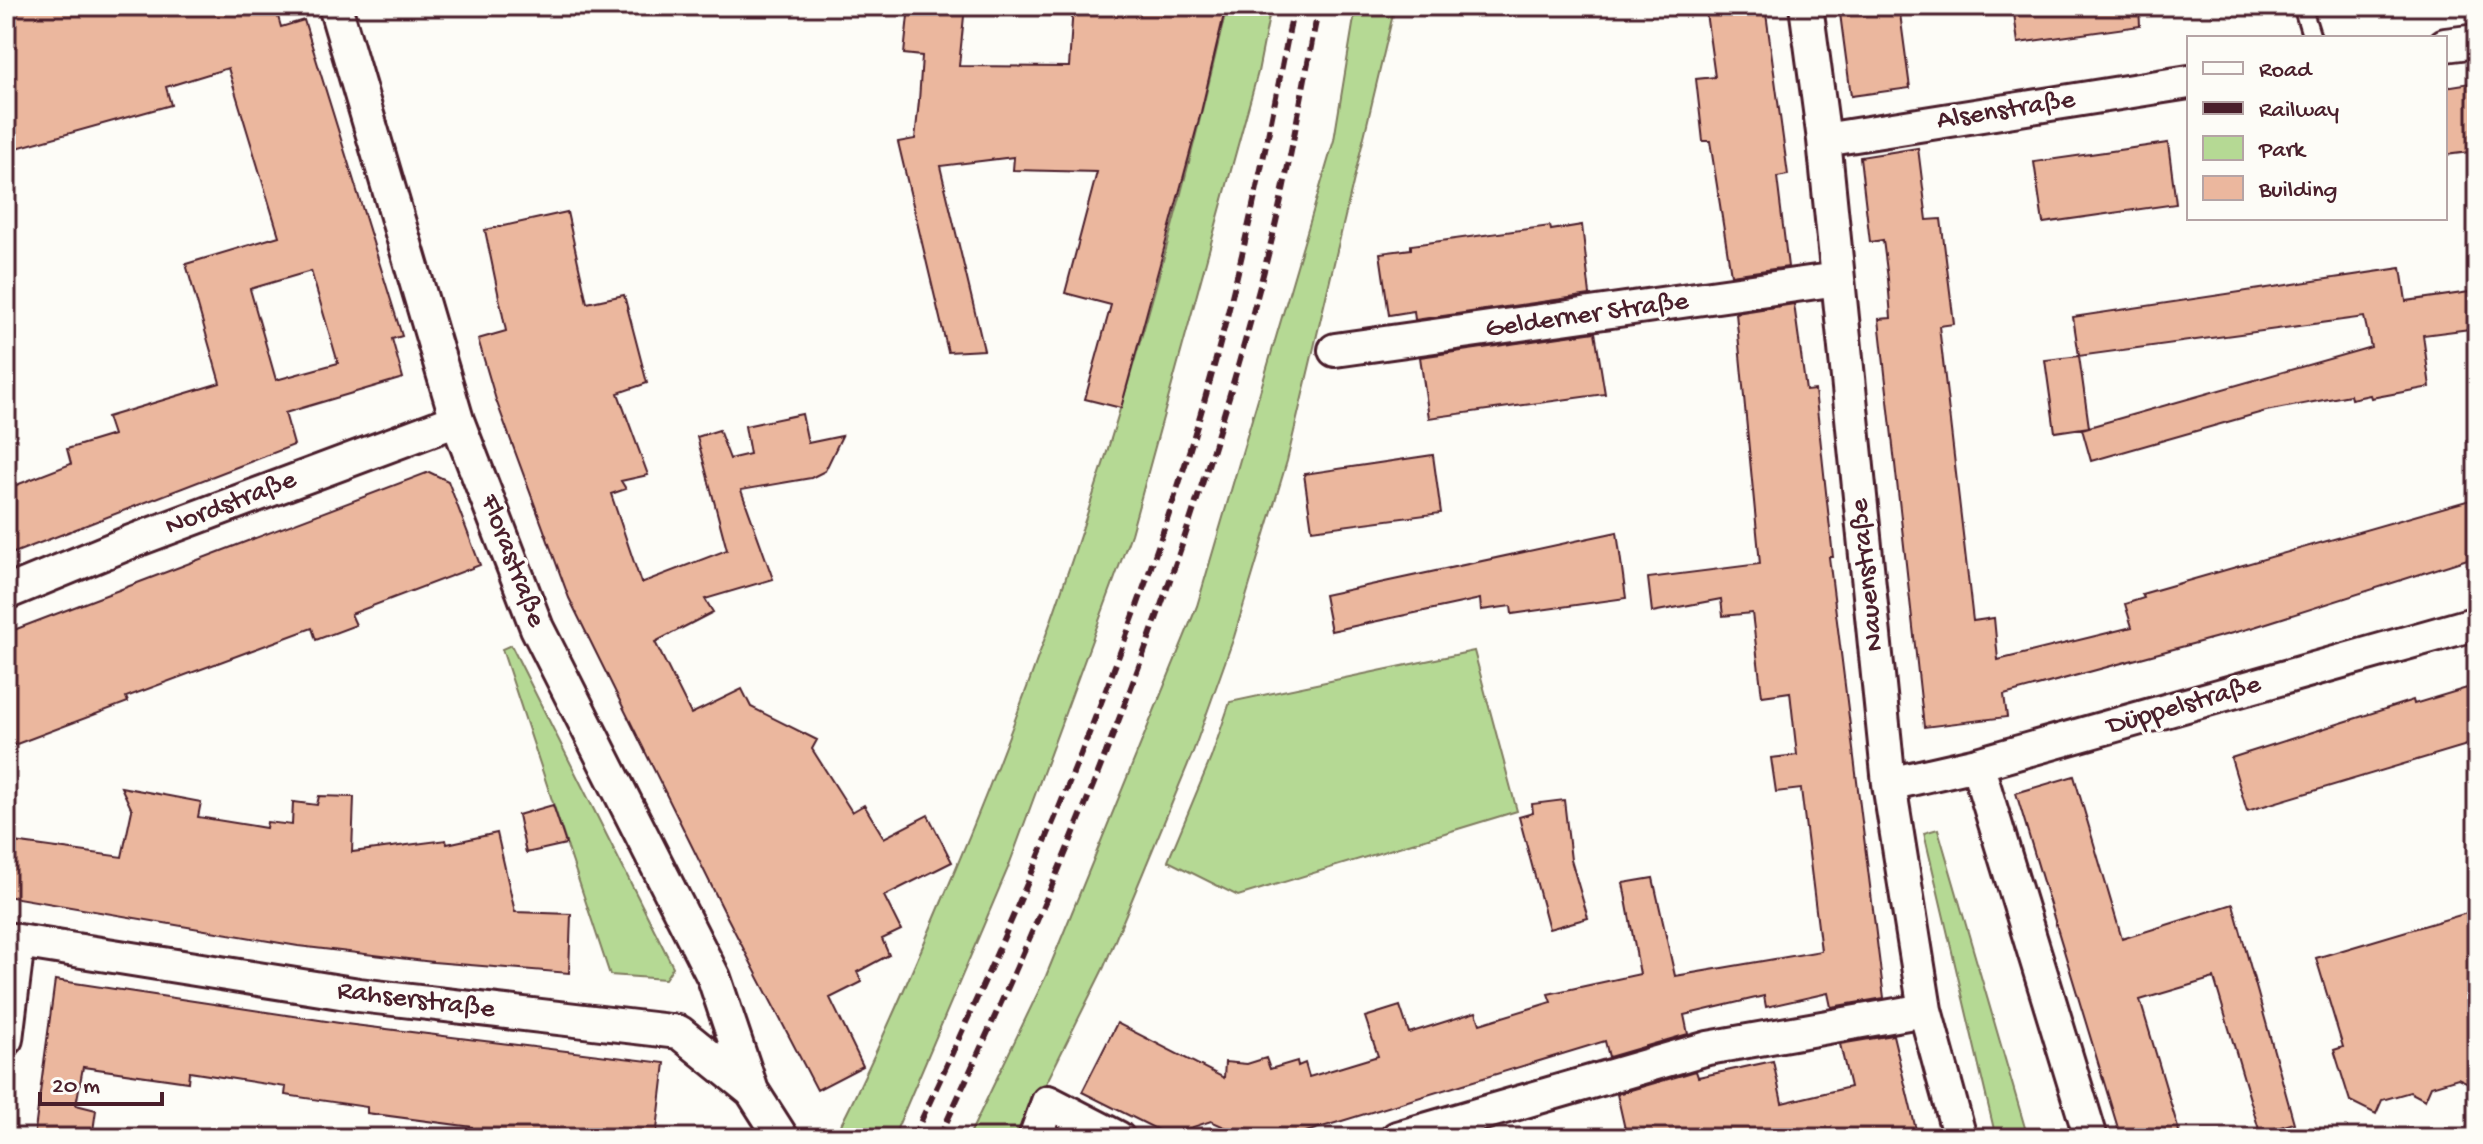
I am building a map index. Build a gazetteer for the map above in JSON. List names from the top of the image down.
{
  "streets": {
    "street": [
      "Alsenstraße",
      "Gelderner Straße",
      "Nordstraße",
      "Florastraße",
      "Nauenstraße",
      "Düppelstraße",
      "Rahserstraße"
    ]
  },
  "crossings": [
    ["Alsenstraße", "Nauenstraße"],
    ["Gelderner Straße", "Nauenstraße"],
    ["Nordstraße", "Florastraße"],
    ["Florastraße", "Rahserstraße"],
    ["Nauenstraße", "Düppelstraße"]
  ],
  "legend": [
    "Road",
    "Railway",
    "Park",
    "Building"
  ],
  "scale_bar": "20 m"
}
